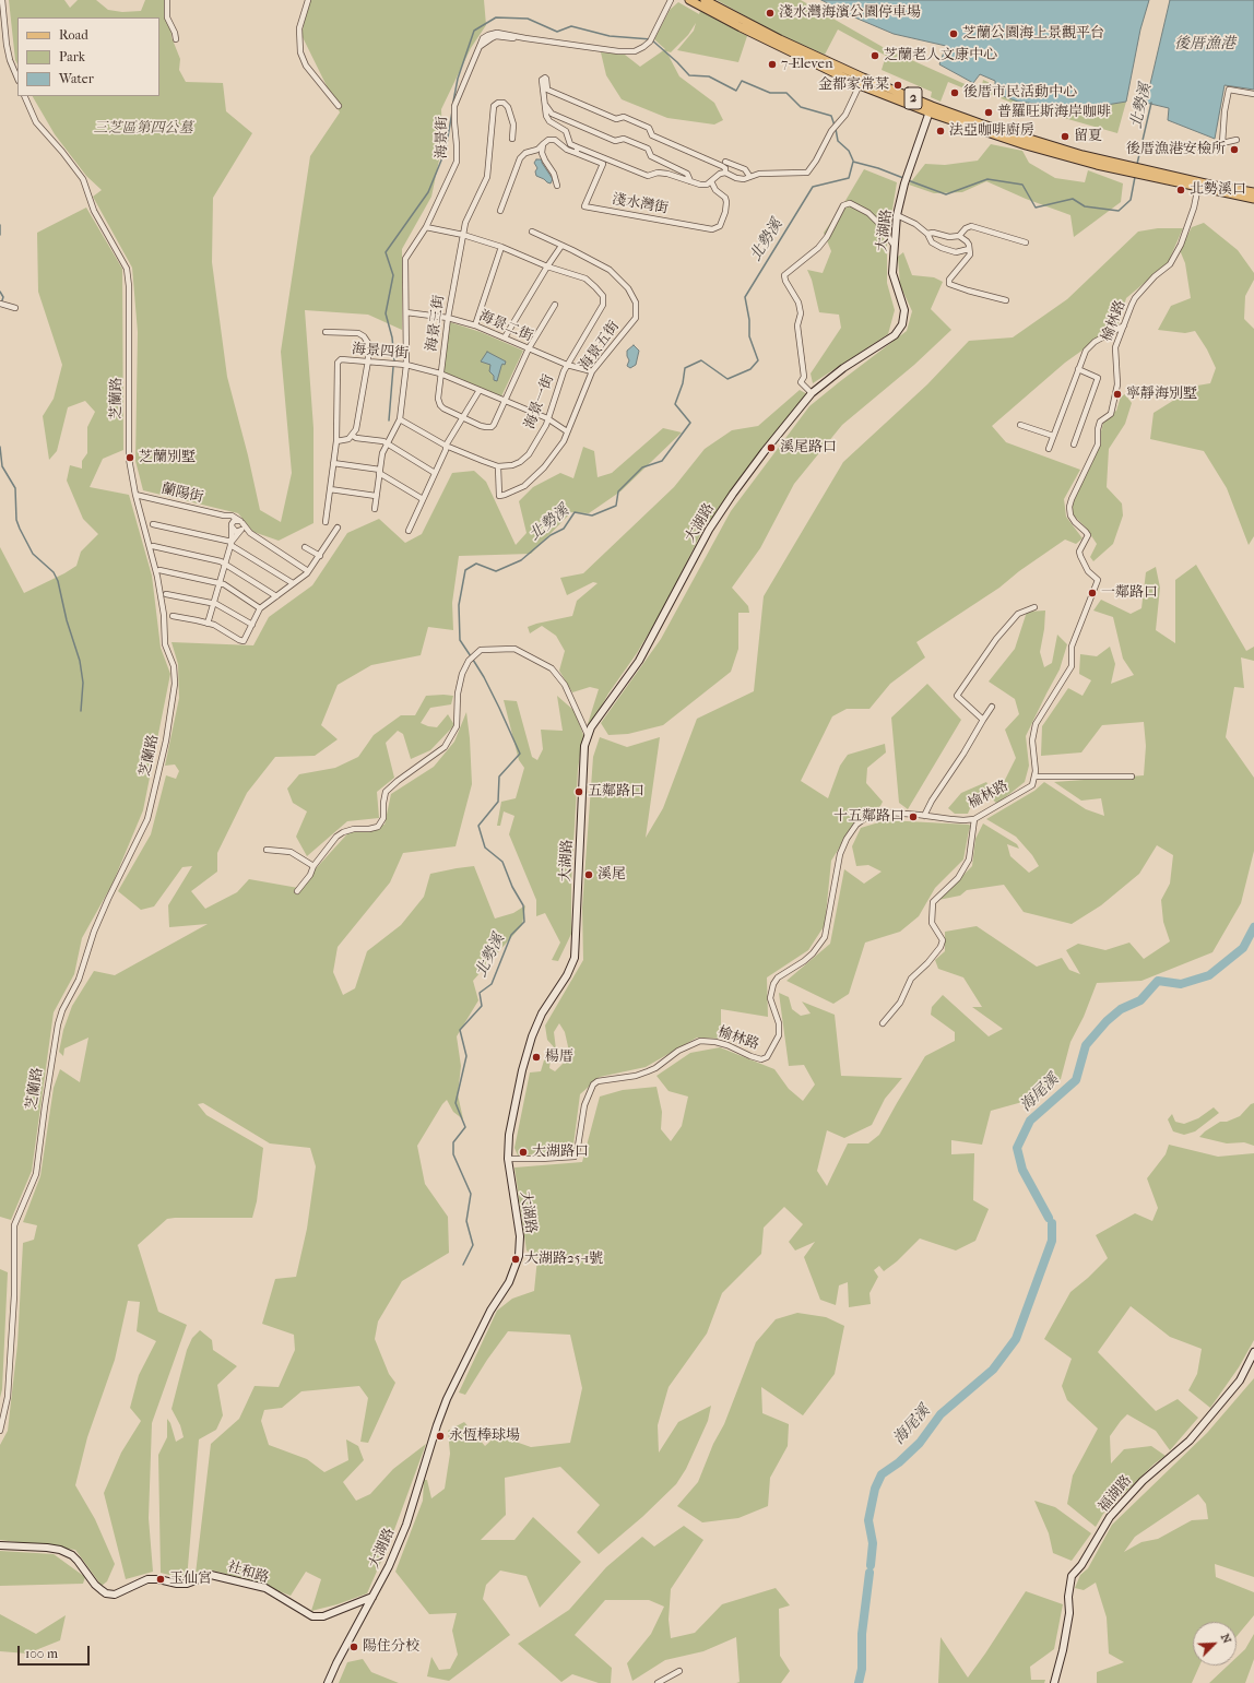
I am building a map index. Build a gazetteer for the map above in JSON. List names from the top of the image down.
{
  "streets": {
    "main road": ["2"],
    "street": [
      "海景街",
      "淺水灣街",
      "大湖路",
      "榆林路",
      "海景三街",
      "海景二街",
      "海景五街",
      "海景四街",
      "芝蘭路",
      "海景一街",
      "蘭陽街",
      "福湖路",
      "社和路"
    ]
  },
  "crossings": [
    ["2", "大湖路"],
    ["2", "榆林路"],
    ["海景街", "海景一街"],
    ["大湖路", "榆林路"],
    ["大湖路", "社和路"],
    ["海景三街", "海景二街"],
    ["海景三街", "海景四街"],
    ["海景三街", "海景一街"],
    ["海景二街", "海景五街"],
    ["海景二街", "海景一街"],
    ["海景五街", "海景四街"],
    ["海景五街", "海景一街"],
    ["海景四街", "海景一街"],
    ["芝蘭路", "蘭陽街"]
  ],
  "water": ["後厝漁港", "北勢溪", "海尾溪"],
  "parks": ["三芝區第四公墓"],
  "places": [
    "淺水灣海濱公園停車場",
    "芝蘭公園海上景觀平台",
    "芝蘭老人文康中心",
    "7-Eleven",
    "金都家常菜",
    "後厝市民活動中心",
    "普羅旺斯海岸咖啡",
    "法亞咖啡廚房",
    "留夏",
    "後厝漁港安檢所",
    "北勢溪口",
    "寧靜海別墅",
    "溪尾路口",
    "芝蘭別墅",
    "一鄰路口",
    "五鄰路口",
    "十五鄰路口",
    "溪尾",
    "楊厝",
    "大湖路口",
    "大湖路25-1號",
    "永恆棒球場",
    "玉仙宮",
    "陽住分校"
  ],
  "legend": ["Road", "Park", "Water"],
  "scale_bar": "100 m",
  "north": "top right"
}
